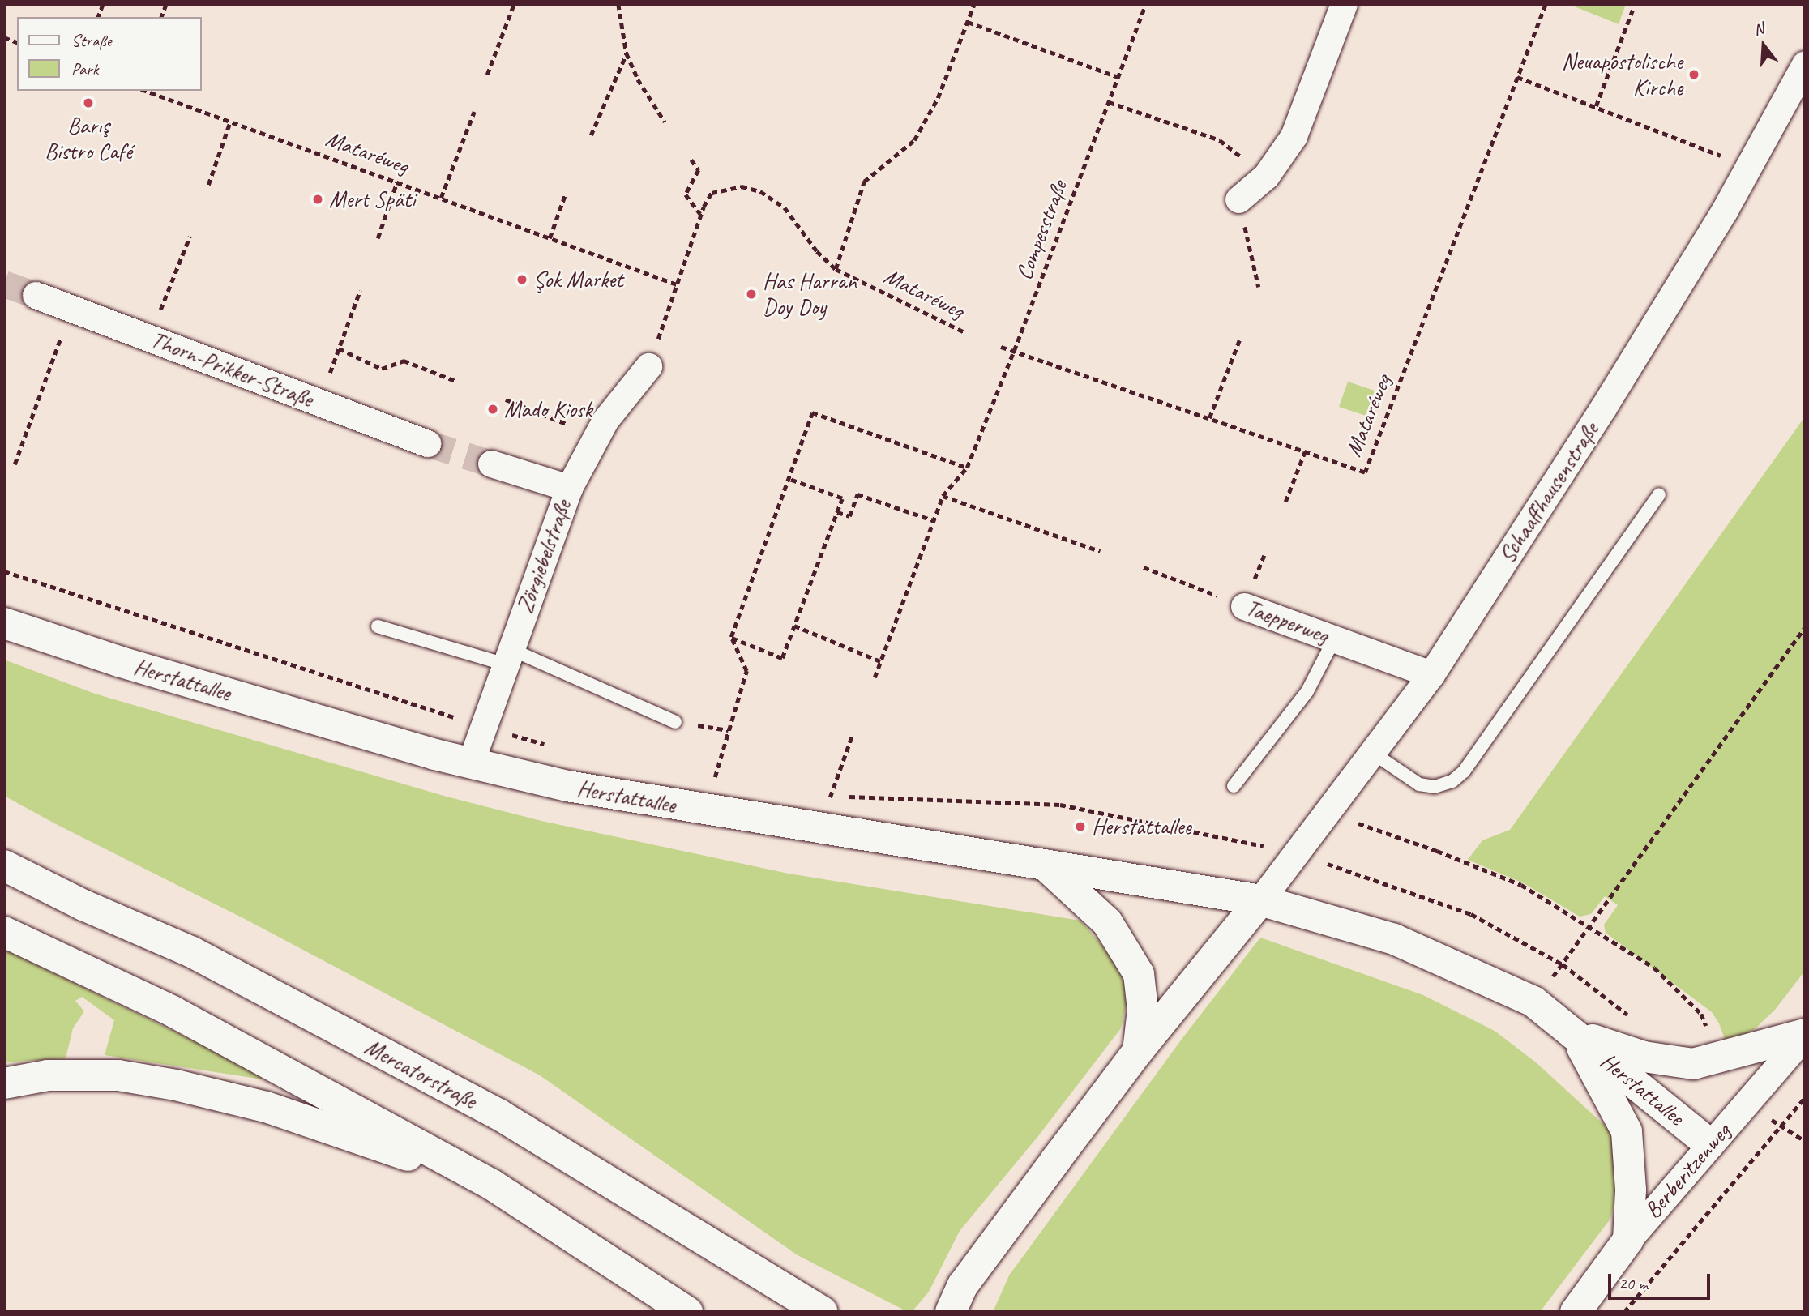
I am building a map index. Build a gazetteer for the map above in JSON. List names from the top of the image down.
{
  "streets": {
    "main road": ["Herstattallee", "Mercatorstraße", "Berberitzenweg"],
    "street": [
      "Thorn-Prikker-Straße",
      "Schaaffhausenstraße",
      "Zörgiebelstraße",
      "Taepperweg"
    ],
    "path": ["Mataréweg", "Compesstraße"]
  },
  "crossings": [
    ["Mataréweg", "Compesstraße"],
    ["Schaaffhausenstraße", "Taepperweg"],
    ["Schaaffhausenstraße", "Herstattallee"],
    ["Zörgiebelstraße", "Herstattallee"],
    ["Herstattallee", "Berberitzenweg"]
  ],
  "places": [
    "Neuapostolische Kirche",
    "Barış Bistro Café",
    "Mert Späti",
    "Şok Market",
    "Has Harran Doy Doy",
    "Mado Kiosk",
    "Herstattallee"
  ],
  "legend": ["Straße", "Park"],
  "scale_bar": "20 m",
  "north": "top"
}
